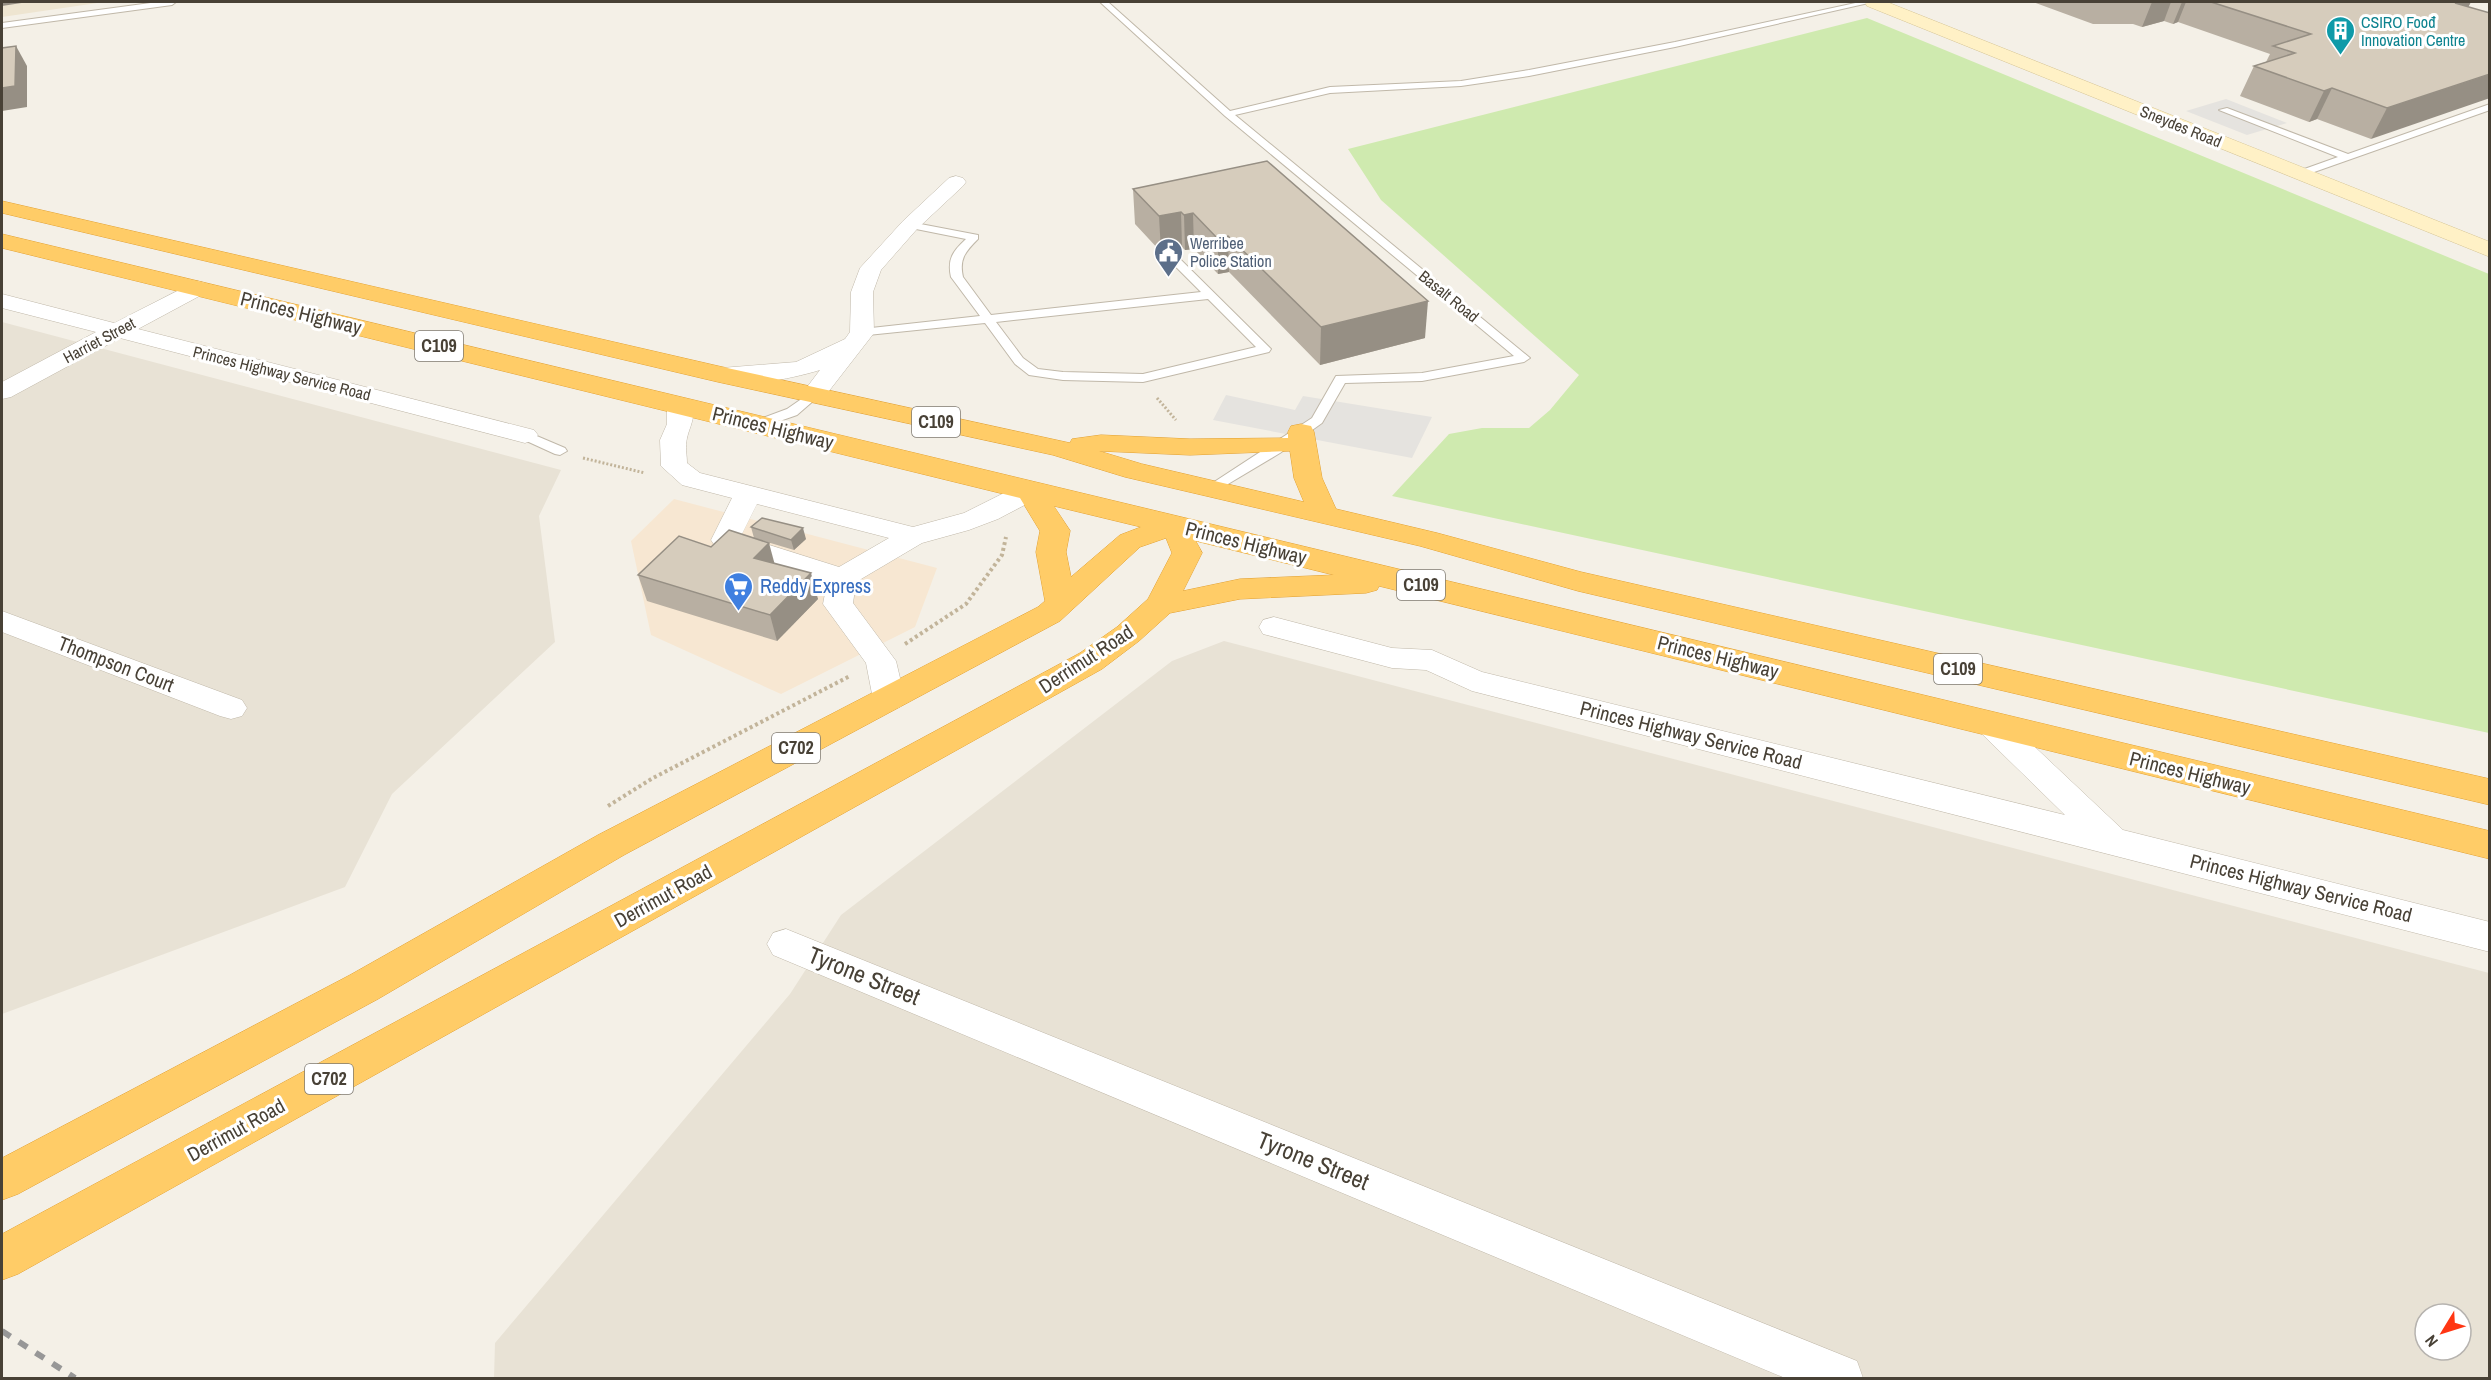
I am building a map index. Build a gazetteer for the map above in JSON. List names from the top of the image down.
{
  "streets": {
    "highway": [
      "Princes Highway",
      "C109",
      "Derrimut Road",
      "C702"
    ],
    "main road": ["Sneydes Road"],
    "street": [
      "Harriet Street",
      "Princes Highway Service Road",
      "Thompson Court",
      "Tyrone Street"
    ],
    "lane": ["Basalt Road"]
  },
  "crossings": [
    ["Basalt Road", "Princes Highway"],
    ["Basalt Road", "C702"],
    ["Princes Highway", "Harriet Street"],
    ["Princes Highway", "Princes Highway Service Road"],
    ["Princes Highway", "Derrimut Road"],
    ["Princes Highway", "C702"],
    ["Harriet Street", "Princes Highway Service Road"],
    ["Derrimut Road", "C702"]
  ],
  "places": {
    "building": ["CSIRO Foođ Innovation Centre"],
    "public building": ["Werribee Police Station"],
    "supermarket": ["Reddy Express"]
  },
  "north": "bottom left"
}
